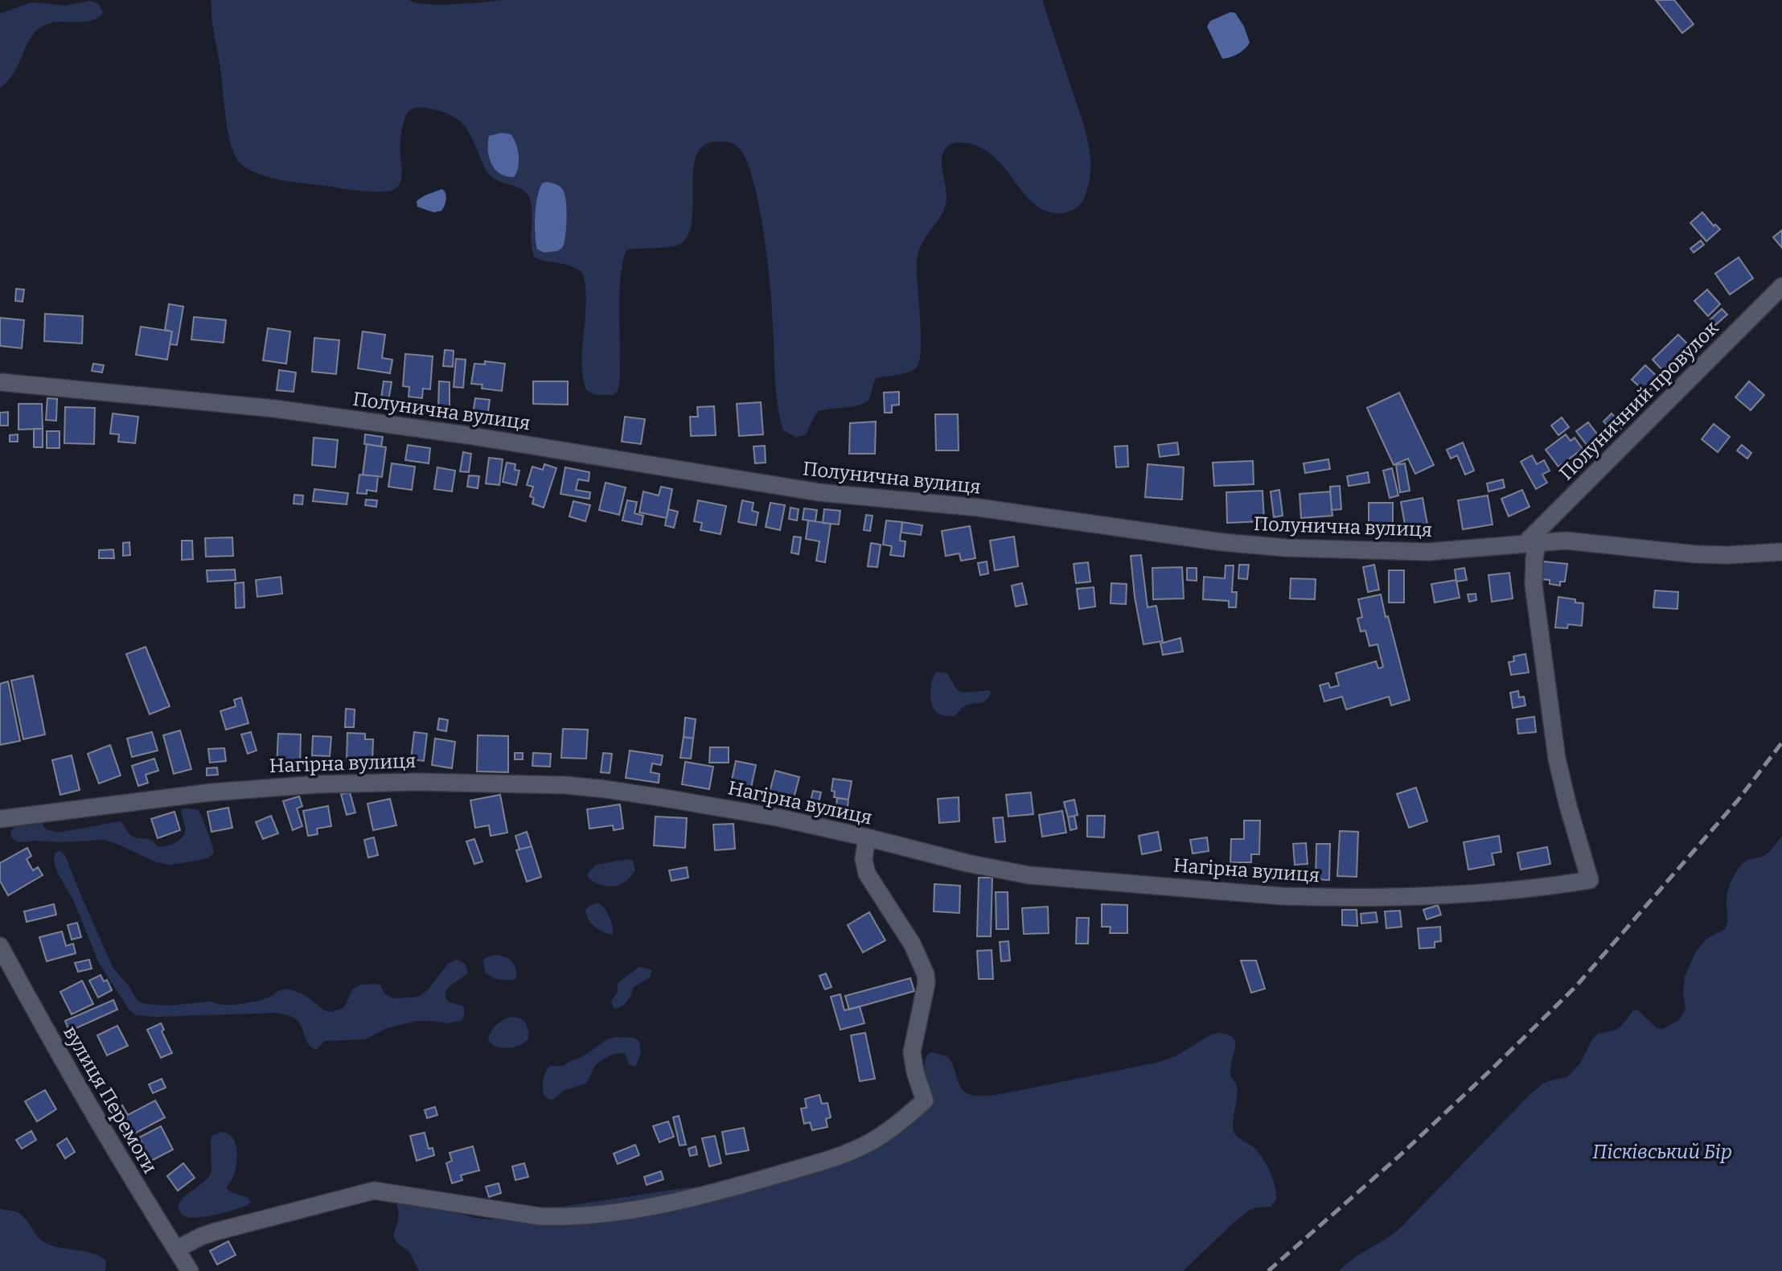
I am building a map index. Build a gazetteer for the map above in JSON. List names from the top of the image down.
{
  "streets": {
    "street": [
      "Полуничний провулок",
      "Полунична вулиця",
      "Нагірна вулиця",
      "вулиця Перемоги"
    ]
  },
  "crossings": [
    ["Полуничний провулок", "Полунична вулиця"],
    ["Полуничний провулок", "Нагірна вулиця"],
    ["Полунична вулиця", "Нагірна вулиця"]
  ],
  "parks": ["Пісківський Бір"]
}
